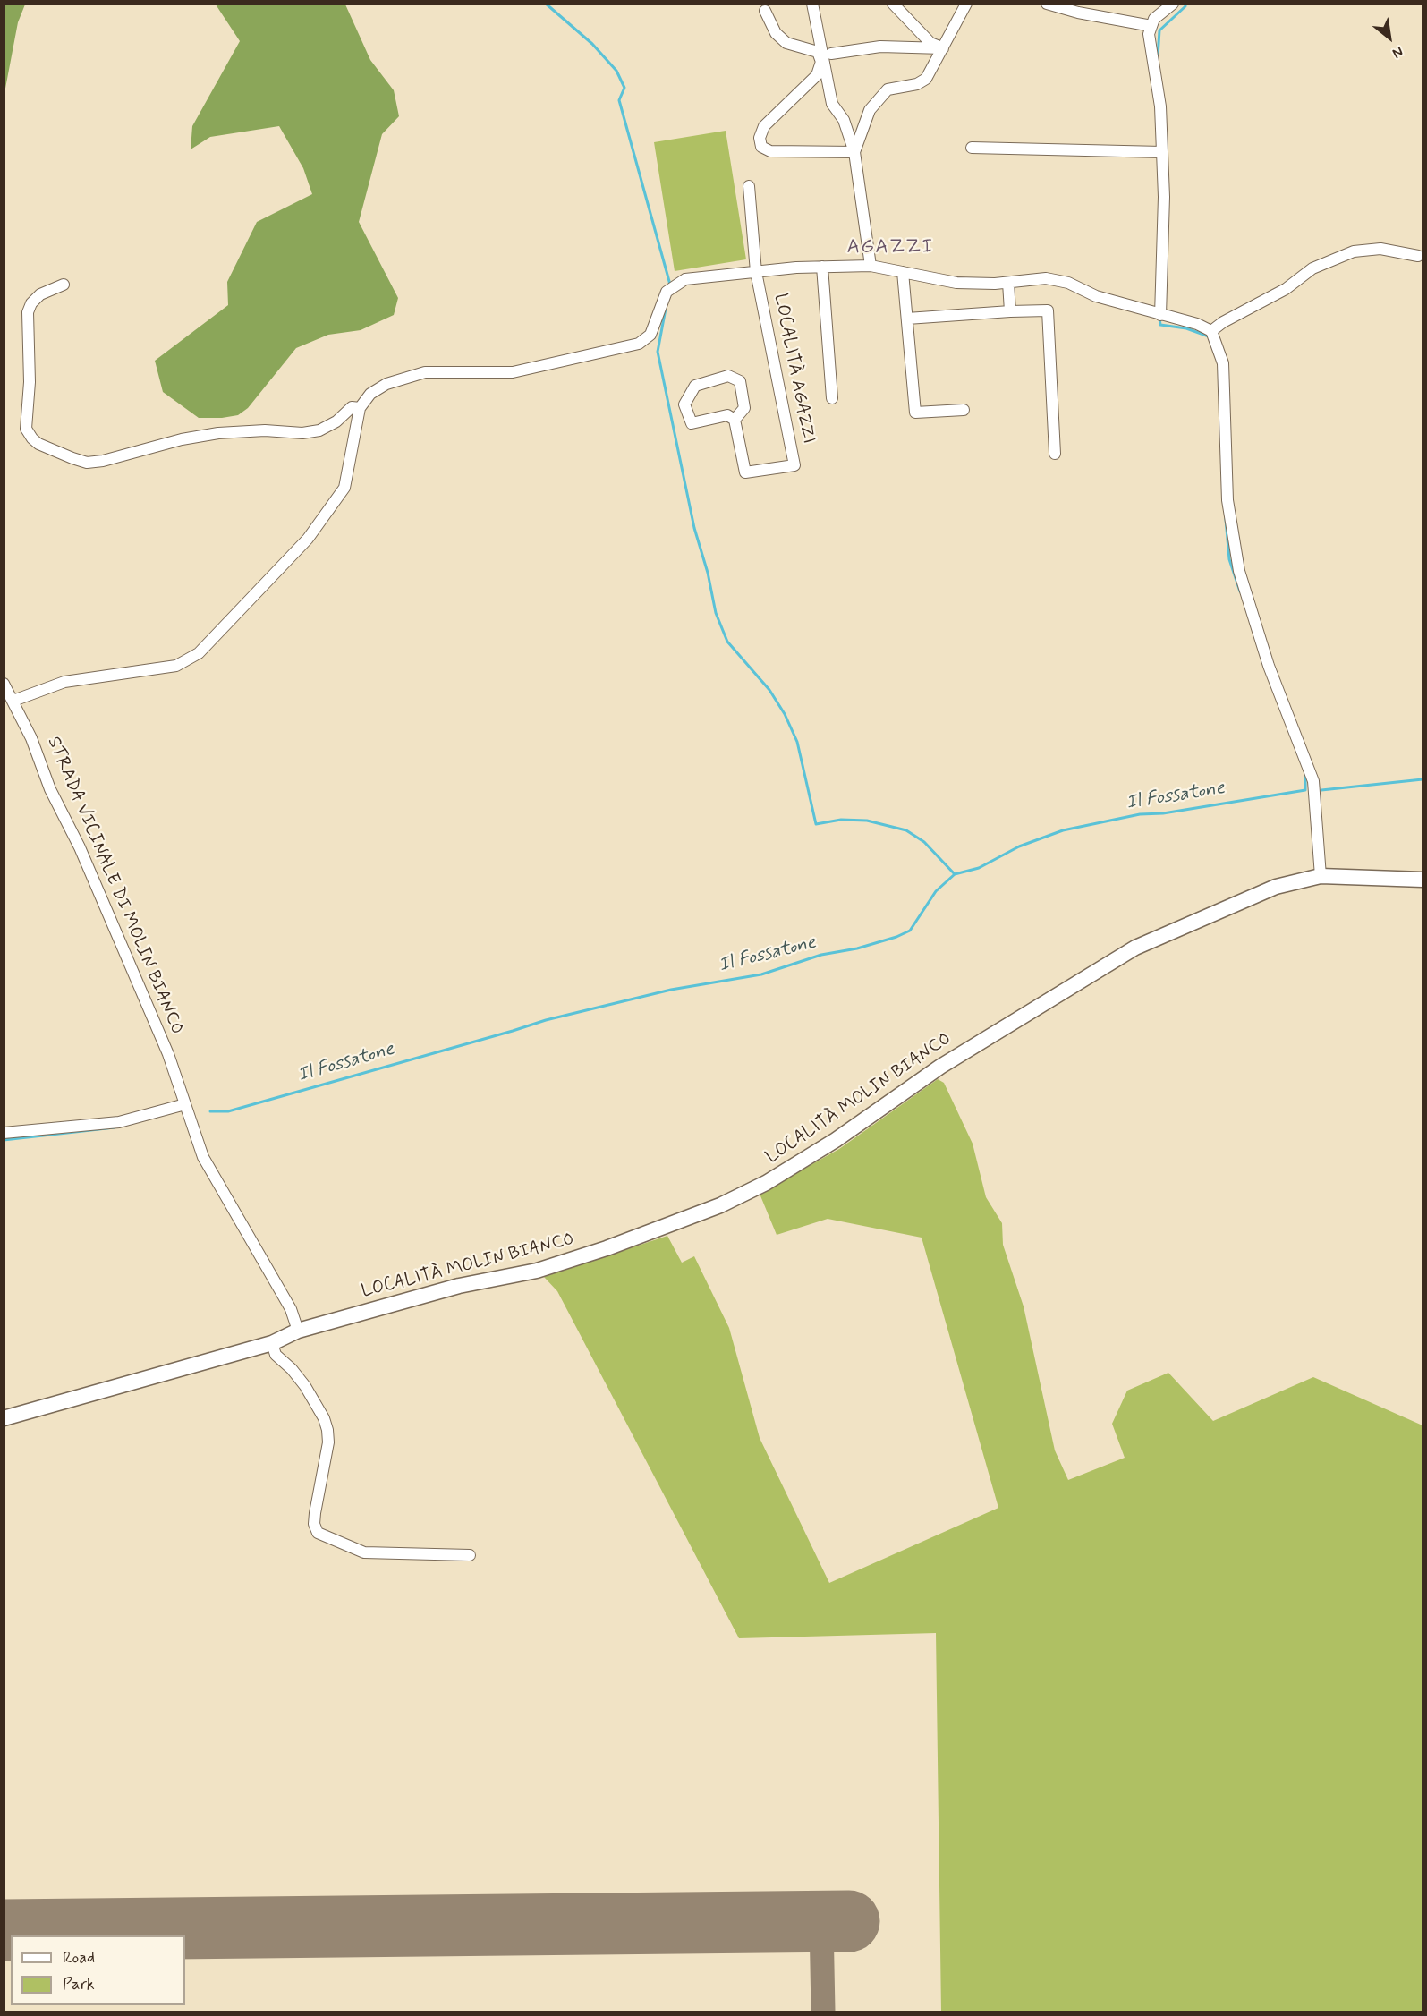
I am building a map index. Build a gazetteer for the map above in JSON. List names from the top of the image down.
{
  "streets": {
    "street": ["LOCALITÀ AGAZZI", "STRADA VICINALE DI MOLIN BIANCO", "LOCALITÀ MOLIN BIANCO"]
  },
  "crossings": [
    ["STRADA VICINALE DI MOLIN BIANCO", "LOCALITÀ MOLIN BIANCO"]
  ],
  "districts": ["AGAZZI"],
  "water": ["Il Fossatone"],
  "legend": ["Road", "Park"],
  "north": "bottom right"
}
